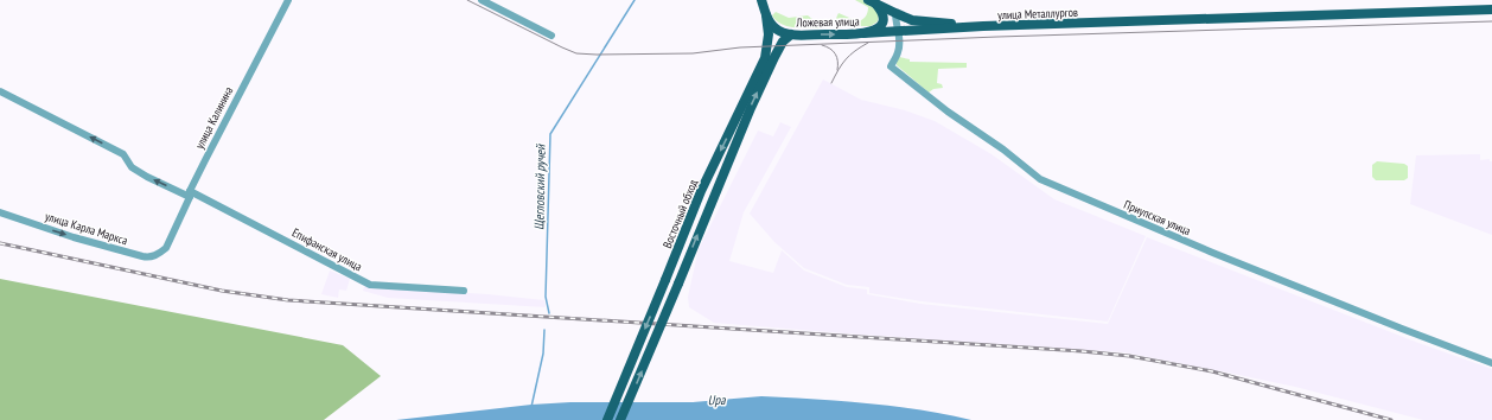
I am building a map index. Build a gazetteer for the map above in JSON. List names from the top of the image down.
{
  "streets": {
    "main road": ["улица Металлургов", "Ложевая улица", "Восточный обход"],
    "street": [
      "улица Калинина",
      "Приупская улица",
      "улица Карла Маркса",
      "Епифанская улица"
    ]
  },
  "crossings": [
    ["улица Металлургов", "Ложевая улица"],
    ["улица Металлургов", "Приупская улица"],
    ["Ложевая улица", "Восточный обход"],
    ["улица Калинина", "улица Карла Маркса"],
    ["улица Калинина", "Епифанская улица"]
  ],
  "one_way": ["Ложевая улица", "улица Карла Маркса", "Епифанская улица"],
  "water": ["Щегловский ручей", "Upa"]
}
